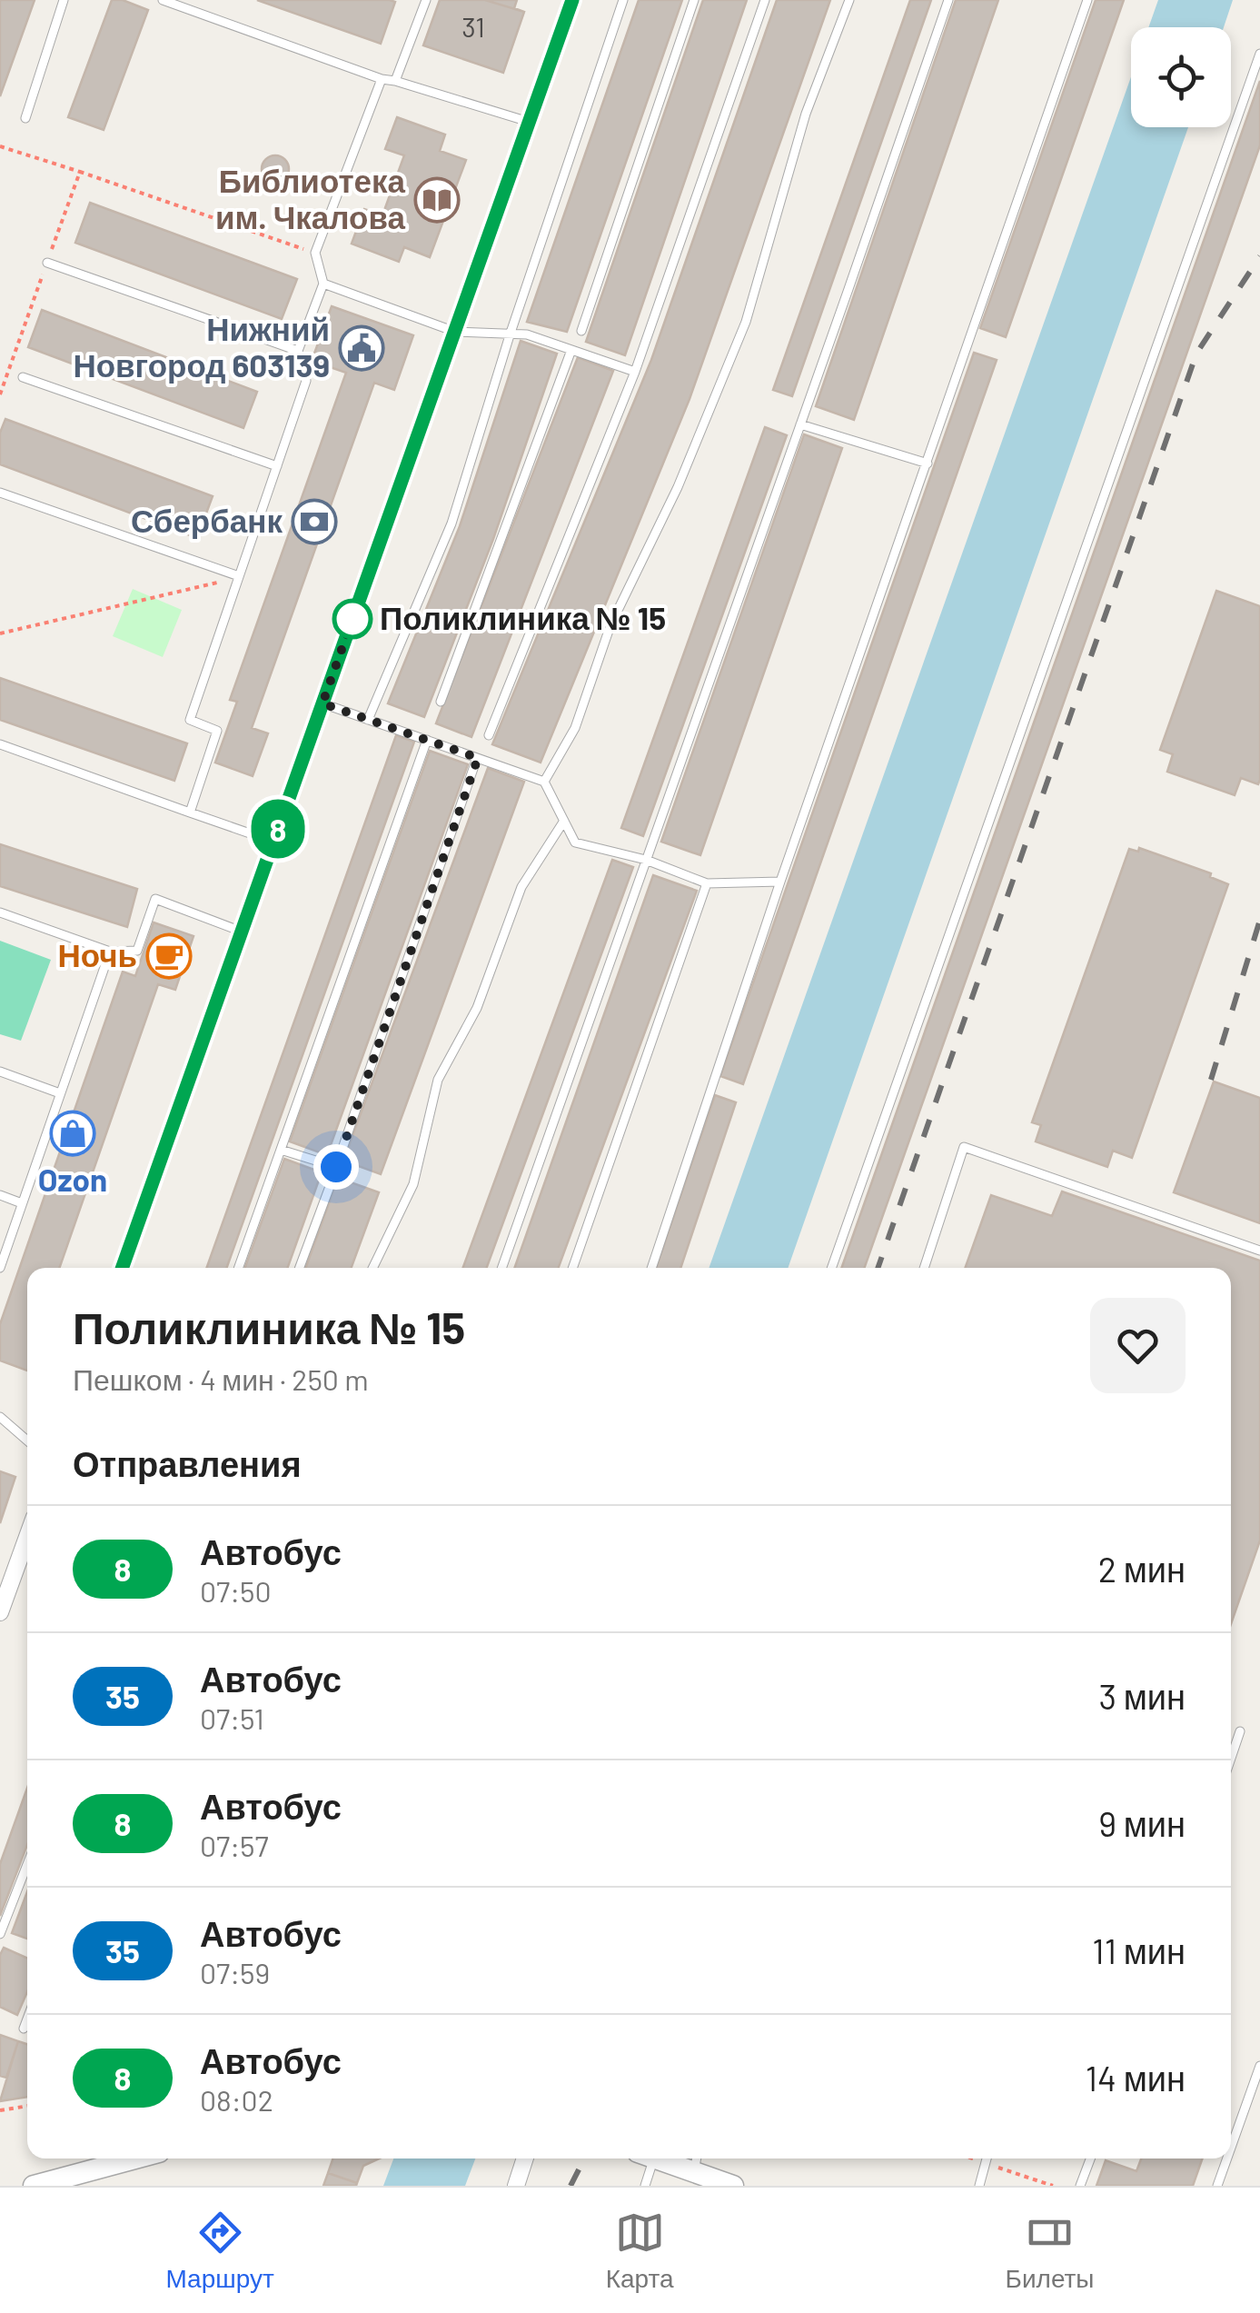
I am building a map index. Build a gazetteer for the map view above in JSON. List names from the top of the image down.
{
  "places": {
    "library": ["Библиотека им. Чкалова"],
    "public building": ["Нижний Новгород 603139"],
    "bank": ["Сбербанк"],
    "other": ["Поликлиника № 15"],
    "cafe": ["Ночь"],
    "shop": ["Ozon"]
  },
  "lines": ["bus line 8"],
  "house_numbers": ["31"],
  "page": {
    "on_map": "8",
    "heading": [
      ["Поликлиника № 15", "Пешком · 4 мин · 250 m"],
      "Отправления"
    ],
    "list": [
      {
        "mark": "8",
        "name": "Автобус",
        "note": "07:50",
        "value": "2 мин"
      },
      {
        "mark": "35",
        "name": "Автобус",
        "note": "07:51",
        "value": "3 мин"
      },
      {
        "mark": "8",
        "name": "Автобус",
        "note": "07:57",
        "value": "9 мин"
      },
      {
        "mark": "35",
        "name": "Автобус",
        "note": "07:59",
        "value": "11 мин"
      },
      {
        "mark": "8",
        "name": "Автобус",
        "note": "08:02",
        "value": "14 мин"
      }
    ],
    "tabs": ["Маршрут", "Карта", "Билеты"]
  }
}
